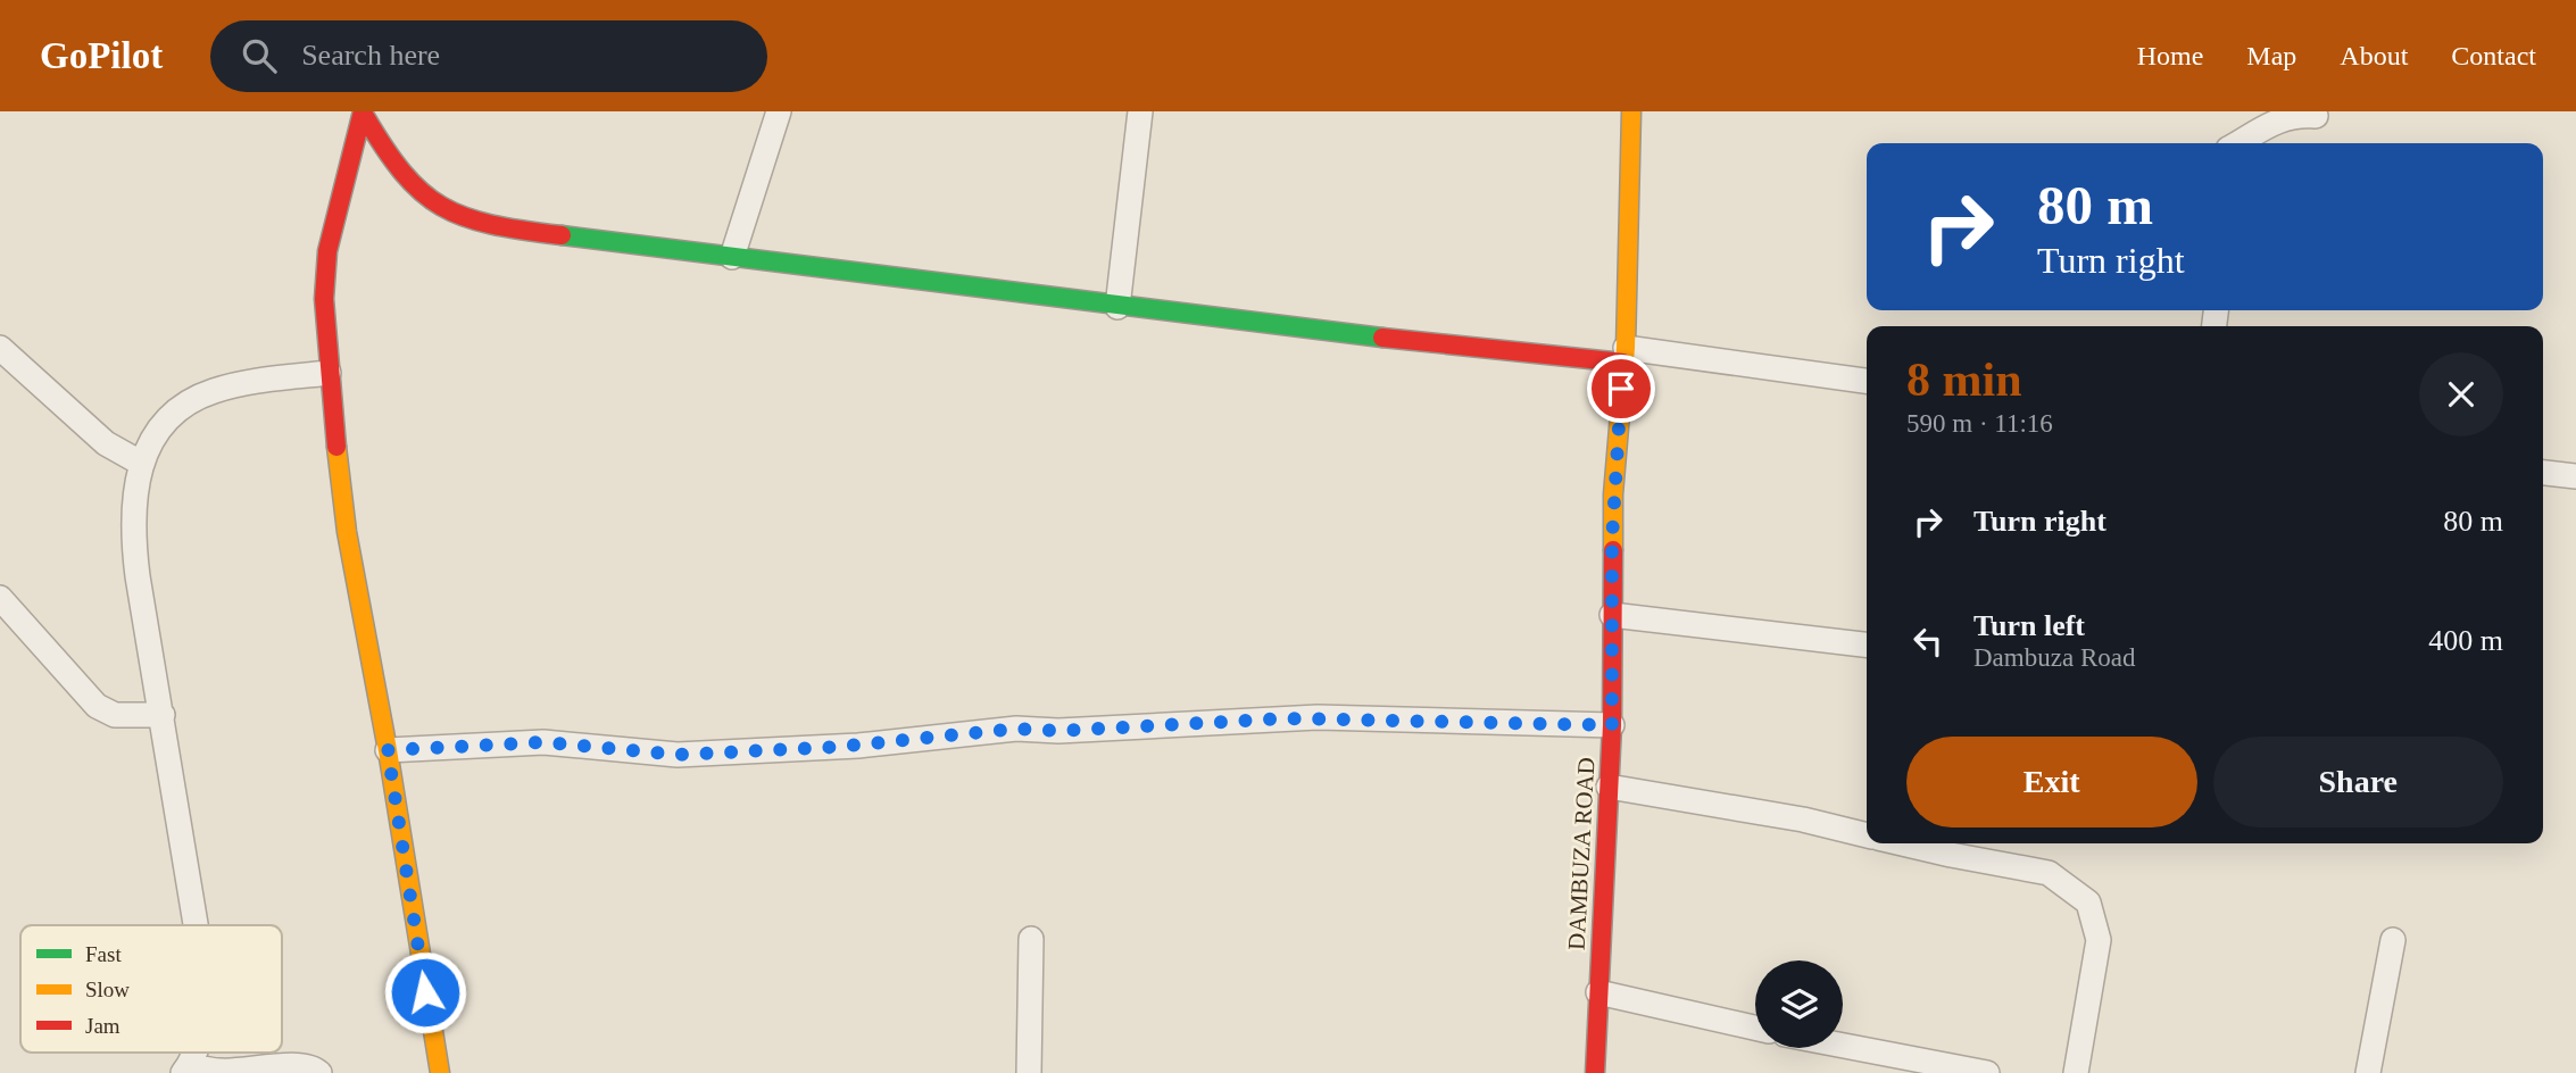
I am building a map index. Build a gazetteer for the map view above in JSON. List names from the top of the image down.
{
  "streets": {
    "street": ["DAMBUZA ROAD"]
  },
  "legend": ["Fast", "Slow", "Jam"],
  "page": {
    "header": "GoPilot",
    "search": "Search here",
    "nav": [
      "Home",
      "Map",
      "About",
      "Contact"
    ],
    "turn": ["80 m", "Turn right"],
    "heading": ["8 min", "590 m · 11:16"],
    "list": [
      {
        "name": "Turn right",
        "value": "80 m"
      },
      {
        "name": "Turn left",
        "note": "Dambuza Road",
        "value": "400 m"
      }
    ],
    "buttons": ["Exit", "Share"]
  }
}
